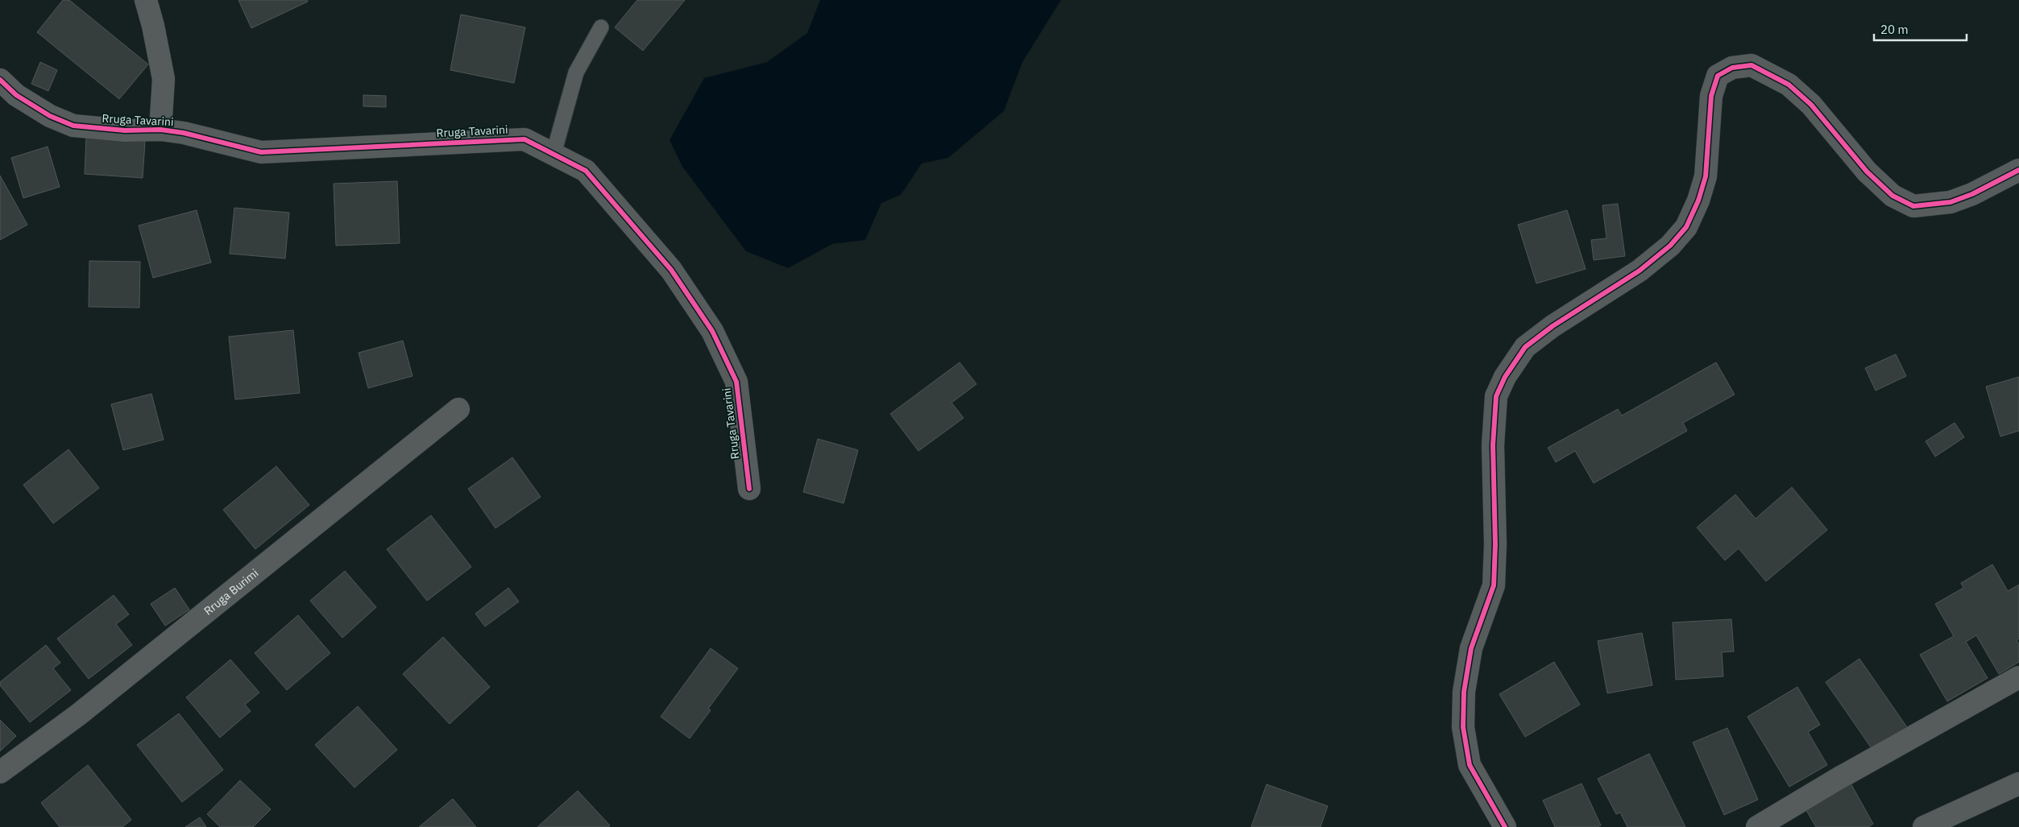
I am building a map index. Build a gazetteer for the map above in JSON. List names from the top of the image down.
{
  "streets": {
    "street": ["Rruga Tavarini", "Rruga Burimi"]
  },
  "scale_bar": "20 m"
}
